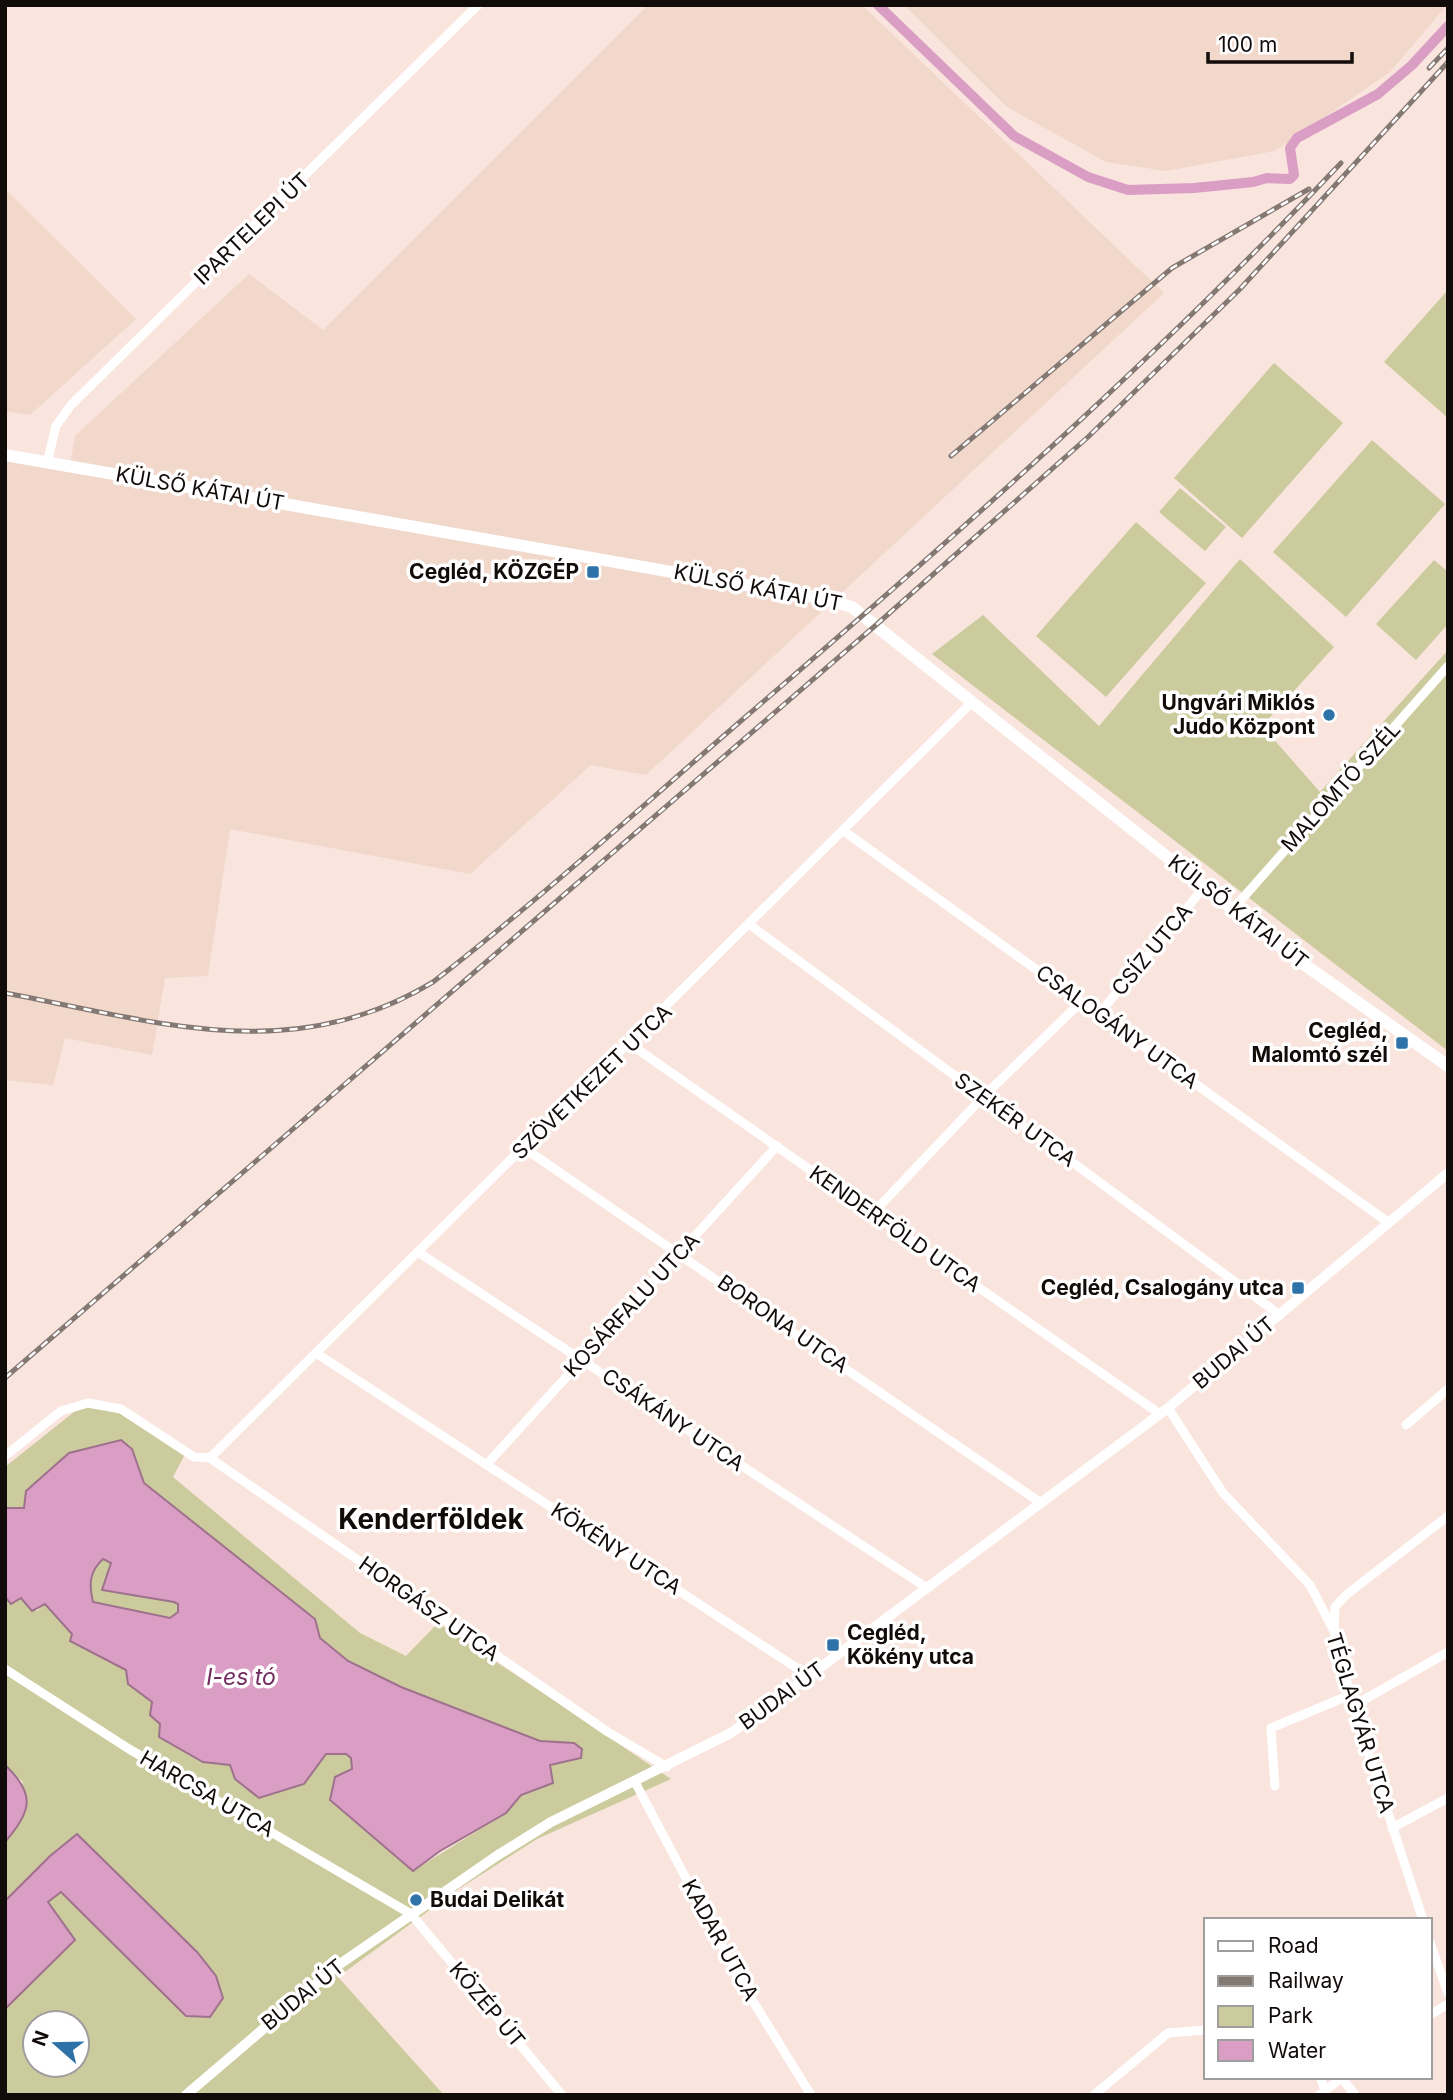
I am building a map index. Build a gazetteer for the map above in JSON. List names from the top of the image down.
{
  "streets": {
    "main road": ["KÜLSŐ KÁTAI ÚT"],
    "street": [
      "IPARTELEPI ÚT",
      "MALOMTÓ SZÉL",
      "CSÍZ UTCA",
      "CSALOGÁNY UTCA",
      "SZÖVETKEZET UTCA",
      "SZEKÉR UTCA",
      "KENDERFÖLD UTCA",
      "KOSÁRFALU UTCA",
      "BORONA UTCA",
      "BUDAI ÚT",
      "CSÁKÁNY UTCA",
      "KÖKÉNY UTCA",
      "HORGÁSZ UTCA",
      "TÉGLAGYÁR UTCA",
      "HARCSA UTCA",
      "KADAR UTCA",
      "KÖZÉP ÚT"
    ]
  },
  "crossings": [
    ["IPARTELEPI ÚT", "KÜLSŐ KÁTAI ÚT"],
    ["KÜLSŐ KÁTAI ÚT", "MALOMTÓ SZÉL"],
    ["KÜLSŐ KÁTAI ÚT", "CSÍZ UTCA"],
    ["KÜLSŐ KÁTAI ÚT", "SZÖVETKEZET UTCA"],
    ["CSÍZ UTCA", "CSALOGÁNY UTCA"],
    ["CSALOGÁNY UTCA", "SZÖVETKEZET UTCA"],
    ["CSALOGÁNY UTCA", "BUDAI ÚT"],
    ["SZÖVETKEZET UTCA", "SZEKÉR UTCA"],
    ["SZÖVETKEZET UTCA", "KENDERFÖLD UTCA"],
    ["SZÖVETKEZET UTCA", "BORONA UTCA"],
    ["SZÖVETKEZET UTCA", "CSÁKÁNY UTCA"],
    ["SZÖVETKEZET UTCA", "KÖKÉNY UTCA"],
    ["SZÖVETKEZET UTCA", "HORGÁSZ UTCA"],
    ["SZEKÉR UTCA", "BUDAI ÚT"],
    ["KENDERFÖLD UTCA", "KOSÁRFALU UTCA"],
    ["KENDERFÖLD UTCA", "BUDAI ÚT"],
    ["KENDERFÖLD UTCA", "TÉGLAGYÁR UTCA"],
    ["KOSÁRFALU UTCA", "BORONA UTCA"],
    ["KOSÁRFALU UTCA", "CSÁKÁNY UTCA"],
    ["KOSÁRFALU UTCA", "KÖKÉNY UTCA"],
    ["BORONA UTCA", "BUDAI ÚT"],
    ["BUDAI ÚT", "CSÁKÁNY UTCA"],
    ["BUDAI ÚT", "KÖKÉNY UTCA"],
    ["BUDAI ÚT", "HORGÁSZ UTCA"],
    ["BUDAI ÚT", "TÉGLAGYÁR UTCA"],
    ["BUDAI ÚT", "HARCSA UTCA"],
    ["BUDAI ÚT", "KADAR UTCA"],
    ["BUDAI ÚT", "KÖZÉP ÚT"],
    ["HARCSA UTCA", "KÖZÉP ÚT"]
  ],
  "districts": ["Kenderföldek"],
  "water": ["I-es tó"],
  "places": {
    "transit": [
      "Cegléd, KÖZGÉP",
      "Cegléd, Malomtó szél",
      "Cegléd, Csalogány utca",
      "Cegléd, Kökény utca"
    ],
    "other": ["Ungvári Miklós Judo Központ", "Budai Delikát"]
  },
  "legend": [
    "Road",
    "Railway",
    "Park",
    "Water"
  ],
  "scale_bar": "100 m",
  "north": "left"
}
